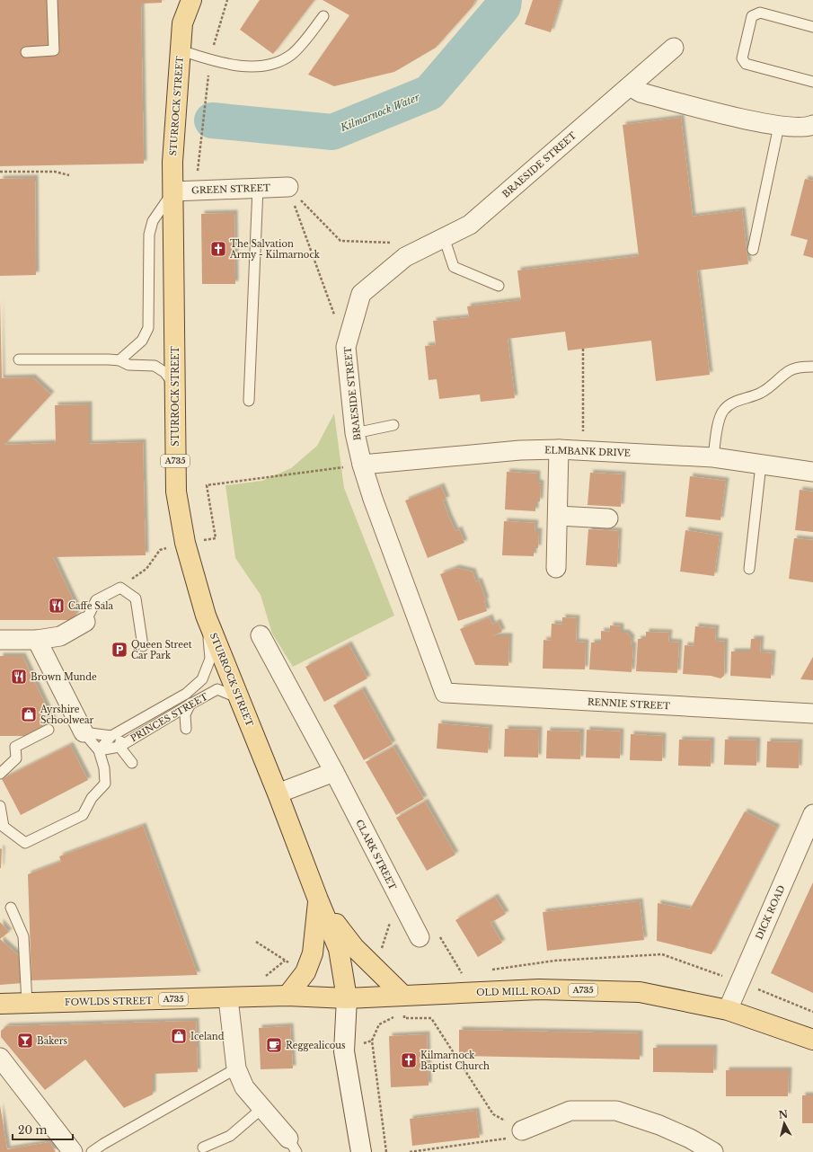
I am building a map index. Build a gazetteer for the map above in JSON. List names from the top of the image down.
{
  "streets": {
    "main road": [
      "STURROCK STREET",
      "A735",
      "OLD MILL ROAD",
      "FOWLDS STREET"
    ],
    "street": [
      "BRAESIDE STREET",
      "GREEN STREET",
      "ELMBANK DRIVE",
      "RENNIE STREET",
      "CLARK STREET",
      "DICK ROAD"
    ],
    "lane": ["PRINCES STREET"]
  },
  "crossings": [
    ["STURROCK STREET", "GREEN STREET"],
    ["STURROCK STREET", "PRINCES STREET"],
    ["STURROCK STREET", "OLD MILL ROAD"],
    ["STURROCK STREET", "FOWLDS STREET"],
    ["BRAESIDE STREET", "ELMBANK DRIVE"],
    ["BRAESIDE STREET", "RENNIE STREET"],
    ["DICK ROAD", "OLD MILL ROAD"],
    ["OLD MILL ROAD", "FOWLDS STREET"]
  ],
  "water": ["Kilmarnock Water"],
  "places": {
    "church": ["The Salvation Army - Kilmarnock", "Kilmarnock Baptist Church"],
    "restaurant": ["Caffe Sala", "Brown Munde"],
    "parking": ["Queen Street Car Park"],
    "shop": ["Ayrshire Schoolwear", "Iceland"],
    "bar": ["Bakers"],
    "cafe": ["Reggealicous"]
  },
  "scale_bar": "20 m",
  "north": "top"
}
